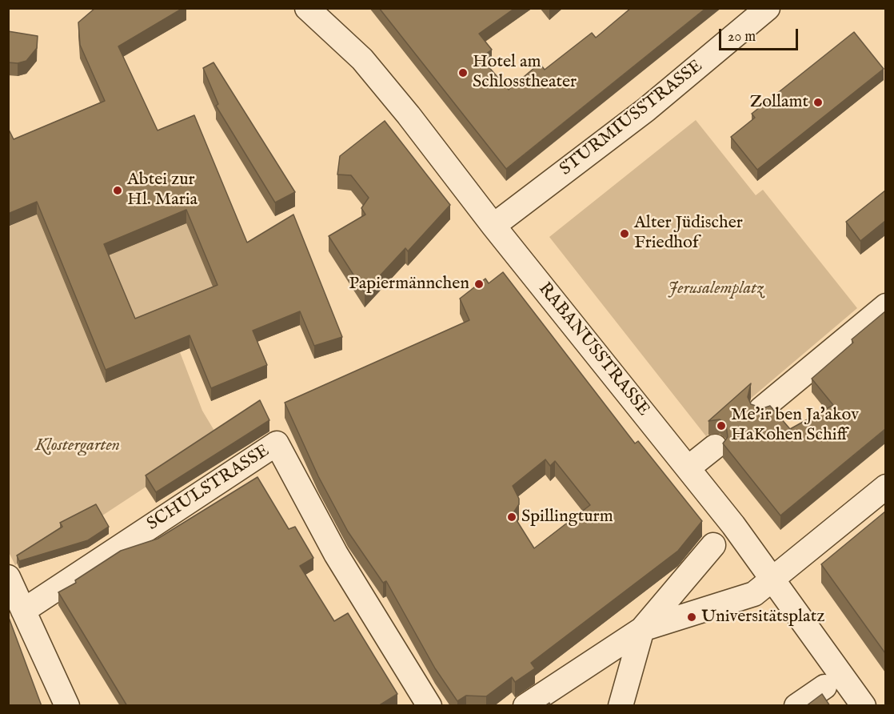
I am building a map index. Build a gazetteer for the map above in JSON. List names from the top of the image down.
{
  "streets": {
    "street": ["STURMIUSSTRASSE", "RABANUSSTRASSE", "SCHULSTRASSE"]
  },
  "crossings": [
    ["STURMIUSSTRASSE", "RABANUSSTRASSE"]
  ],
  "parks": ["Jerusalemplatz", "Klostergarten"],
  "places": [
    "Hotel am Schlosstheater",
    "Zollamt",
    "Abtei zur Hl. Maria",
    "Alter Jüdischer Friedhof",
    "Papiermännchen",
    "Me'ir ben Ja'akov HaKohen Schiff",
    "Spillingturm",
    "Universitätsplatz"
  ],
  "scale_bar": "20 m"
}
